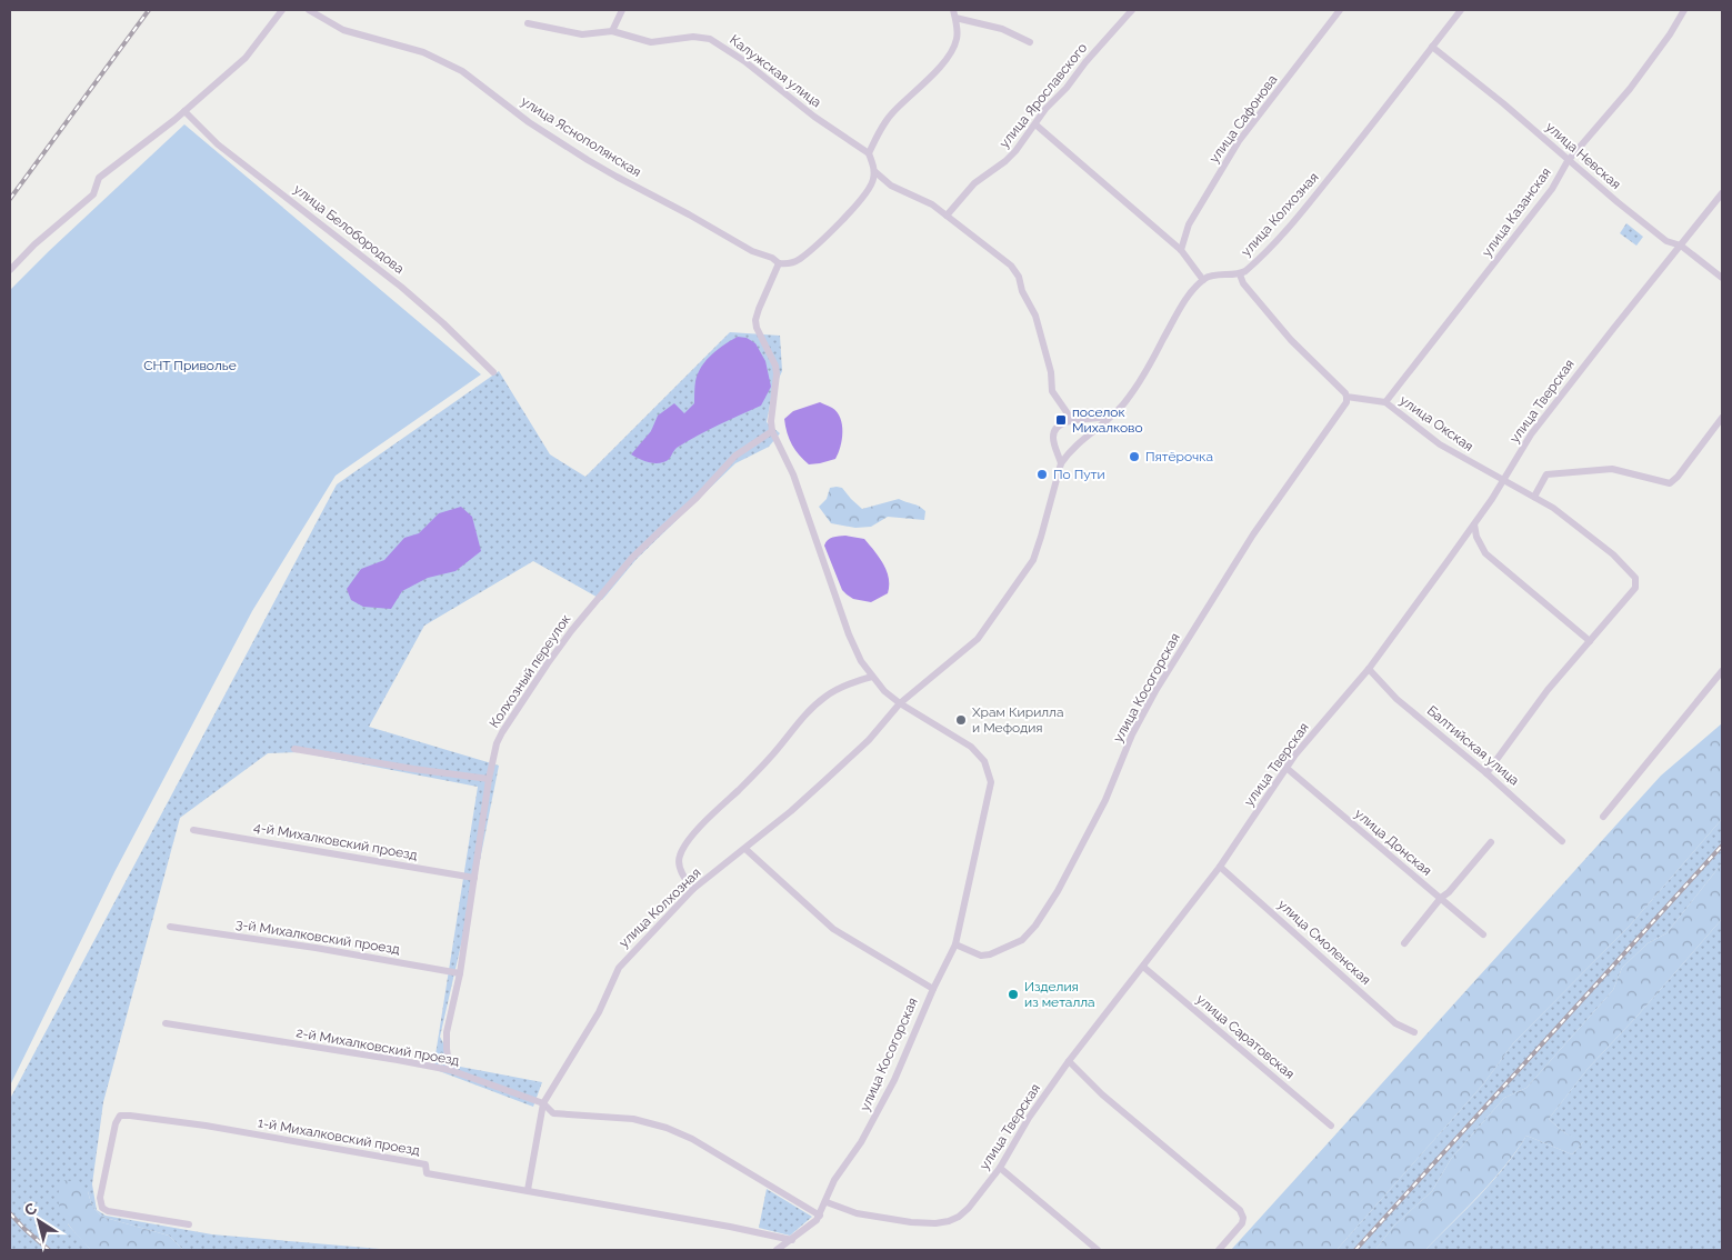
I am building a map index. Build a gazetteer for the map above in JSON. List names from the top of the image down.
{
  "streets": {
    "street": [
      "Калужская улица",
      "улица Ярославского",
      "улица Сафонова",
      "улица Яснополянская",
      "улица Невская",
      "улица Казанская",
      "улица Колхозная",
      "улица Белобородова",
      "улица Тверская",
      "улица Окская",
      "Колхозный переулок",
      "улица Косогорская",
      "Балтийская улица",
      "4-й Михалковский проезд",
      "улица Донская",
      "3-й Михалковский проезд",
      "улица Смоленская",
      "улица Саратовская",
      "2-й Михалковский проезд",
      "1-й Михалковский проезд"
    ]
  },
  "crossings": [
    ["улица Невская", "улица Казанская"],
    ["улица Невская", "улица Колхозная"],
    ["улица Невская", "улица Тверская"],
    ["улица Казанская", "улица Окская"],
    ["улица Колхозная", "улица Косогорская"],
    ["улица Колхозная", "2-й Михалковский проезд"],
    ["улица Колхозная", "1-й Михалковский проезд"],
    ["улица Тверская", "улица Окская"],
    ["улица Тверская", "улица Косогорская"],
    ["улица Тверская", "Балтийская улица"],
    ["улица Тверская", "улица Донская"],
    ["улица Тверская", "улица Смоленская"],
    ["улица Тверская", "улица Саратовская"],
    ["улица Окская", "улица Косогорская"],
    ["Колхозный переулок", "4-й Михалковский проезд"],
    ["Колхозный переулок", "3-й Михалковский проезд"],
    ["Колхозный переулок", "2-й Михалковский проезд"],
    ["улица Косогорская", "2-й Михалковский проезд"]
  ],
  "parks": ["СНТ Приволье"],
  "places": {
    "transit": ["поселок Михалково"],
    "other": [
      "Пятёрочка",
      "По Пути",
      "Храм Кирилла и Мефодия",
      "Изделия из металла"
    ]
  },
  "north": "top left"
}
